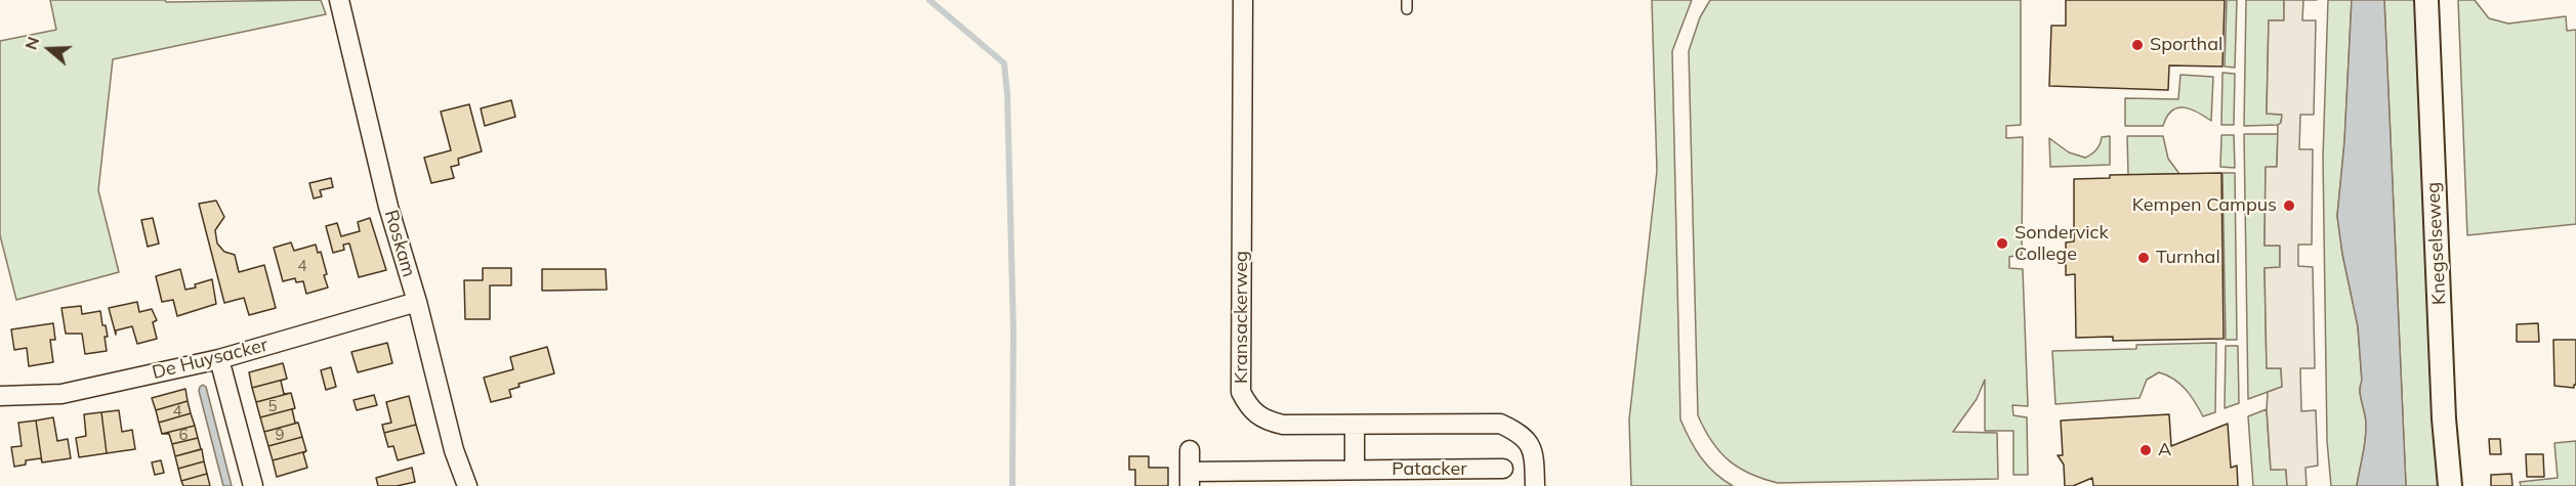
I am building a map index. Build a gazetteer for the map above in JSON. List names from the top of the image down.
{
  "streets": {
    "street": [
      "Roskam",
      "Knegselseweg",
      "Kransackerweg",
      "De Huysacker",
      "Patacker"
    ]
  },
  "crossings": [
    ["Roskam", "De Huysacker"]
  ],
  "places": [
    "Sporthal",
    "Kempen Campus",
    "Sondervick College",
    "Turnhal",
    "A"
  ],
  "house_numbers": [
    "4",
    "5",
    "4",
    "6",
    "9"
  ],
  "north": "left"
}
